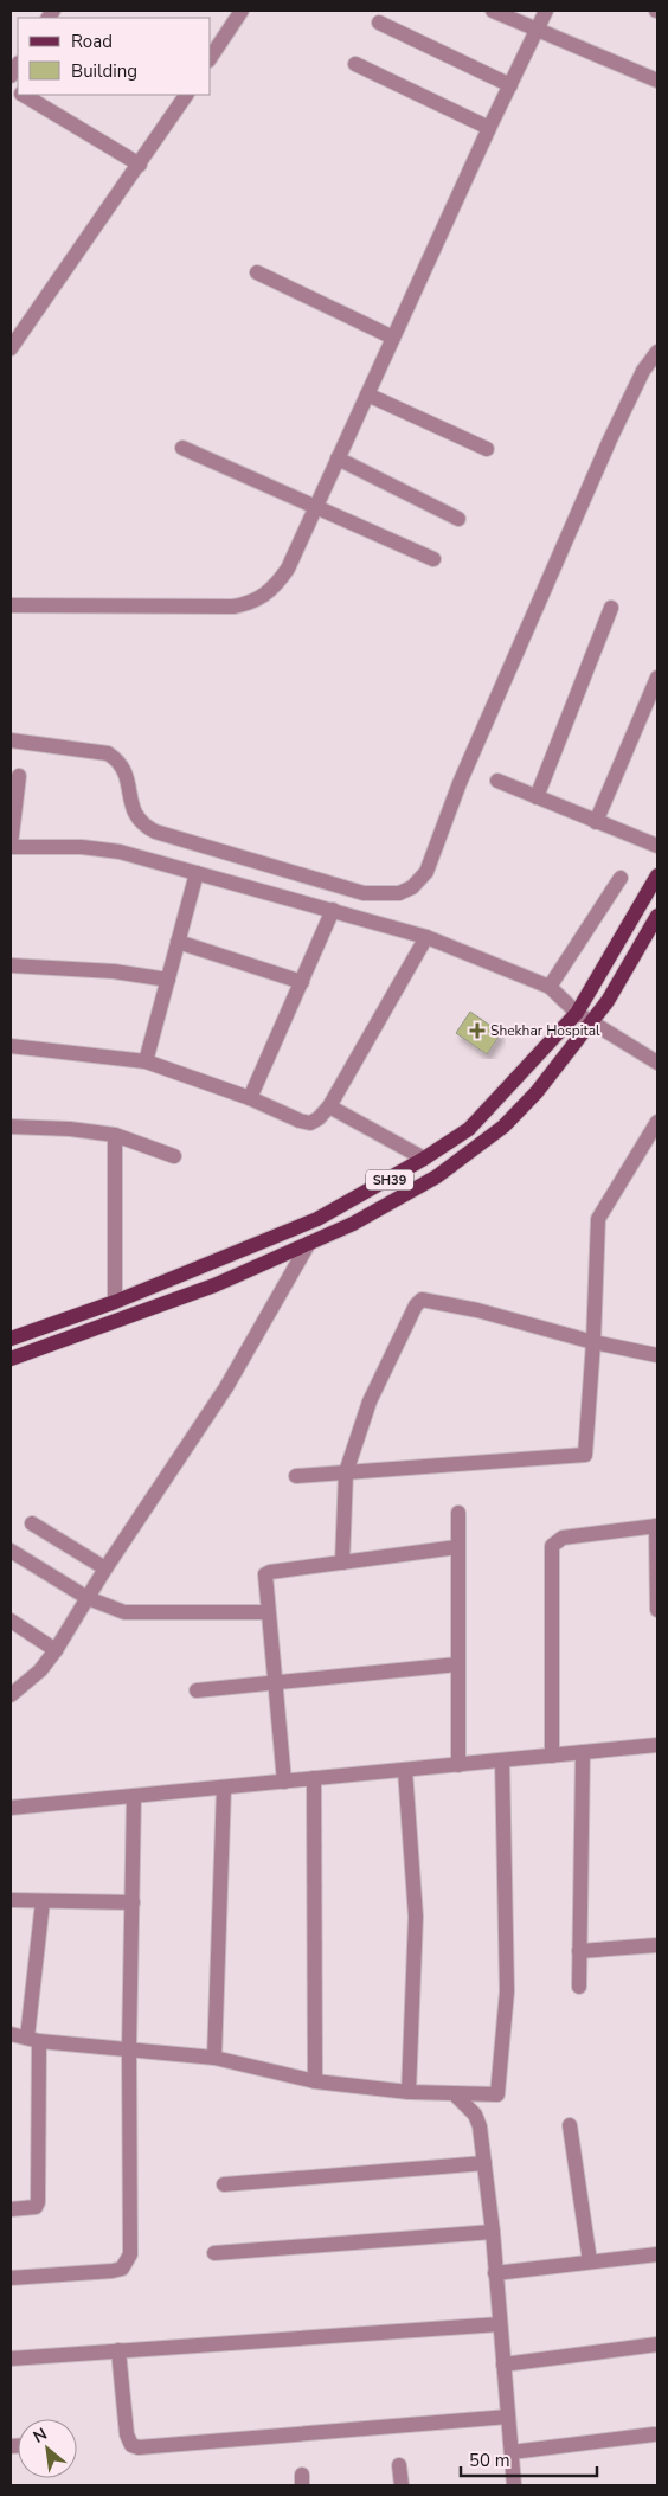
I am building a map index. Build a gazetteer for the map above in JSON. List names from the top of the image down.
{
  "streets": {
    "main road": ["SH39"]
  },
  "places": {
    "health": ["Shekhar Hospital"]
  },
  "legend": ["Road", "Building"],
  "scale_bar": "50 m",
  "north": "top left"
}
